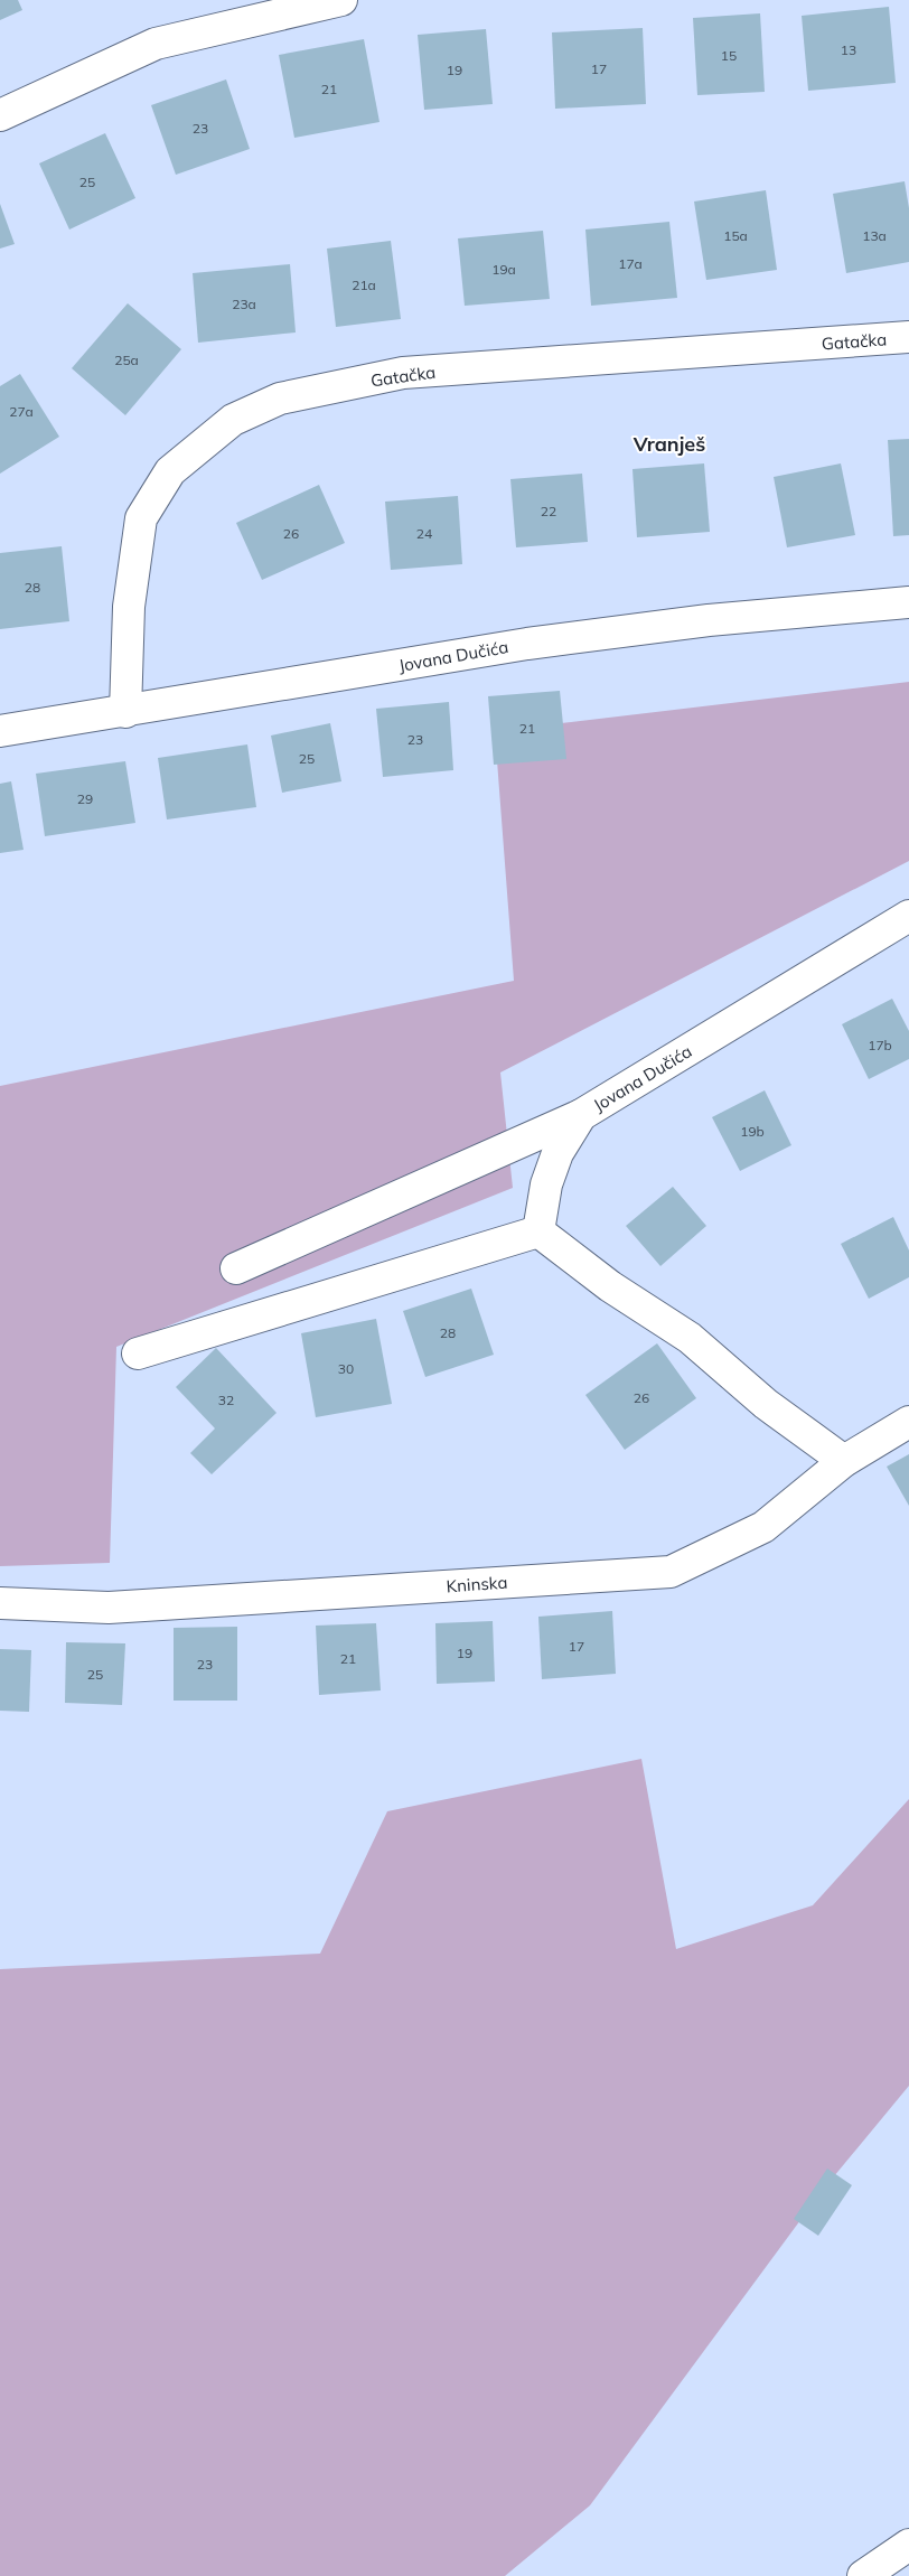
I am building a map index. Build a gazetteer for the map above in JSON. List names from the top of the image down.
{
  "streets": {
    "street": ["Gatačka", "Jovana Dučića", "Kninska"]
  },
  "crossings": [
    ["Gatačka", "Jovana Dučića"]
  ],
  "districts": ["Vranješ"],
  "house_numbers": [
    "13",
    "15",
    "17",
    "19",
    "21",
    "23",
    "25",
    "15a",
    "13a",
    "17a",
    "19a",
    "21a",
    "23a",
    "25a",
    "27a",
    "22",
    "26",
    "24",
    "28",
    "21",
    "23",
    "25",
    "29",
    "17b",
    "19b",
    "28",
    "30",
    "26",
    "32",
    "17",
    "19",
    "21",
    "23",
    "25"
  ]
}
